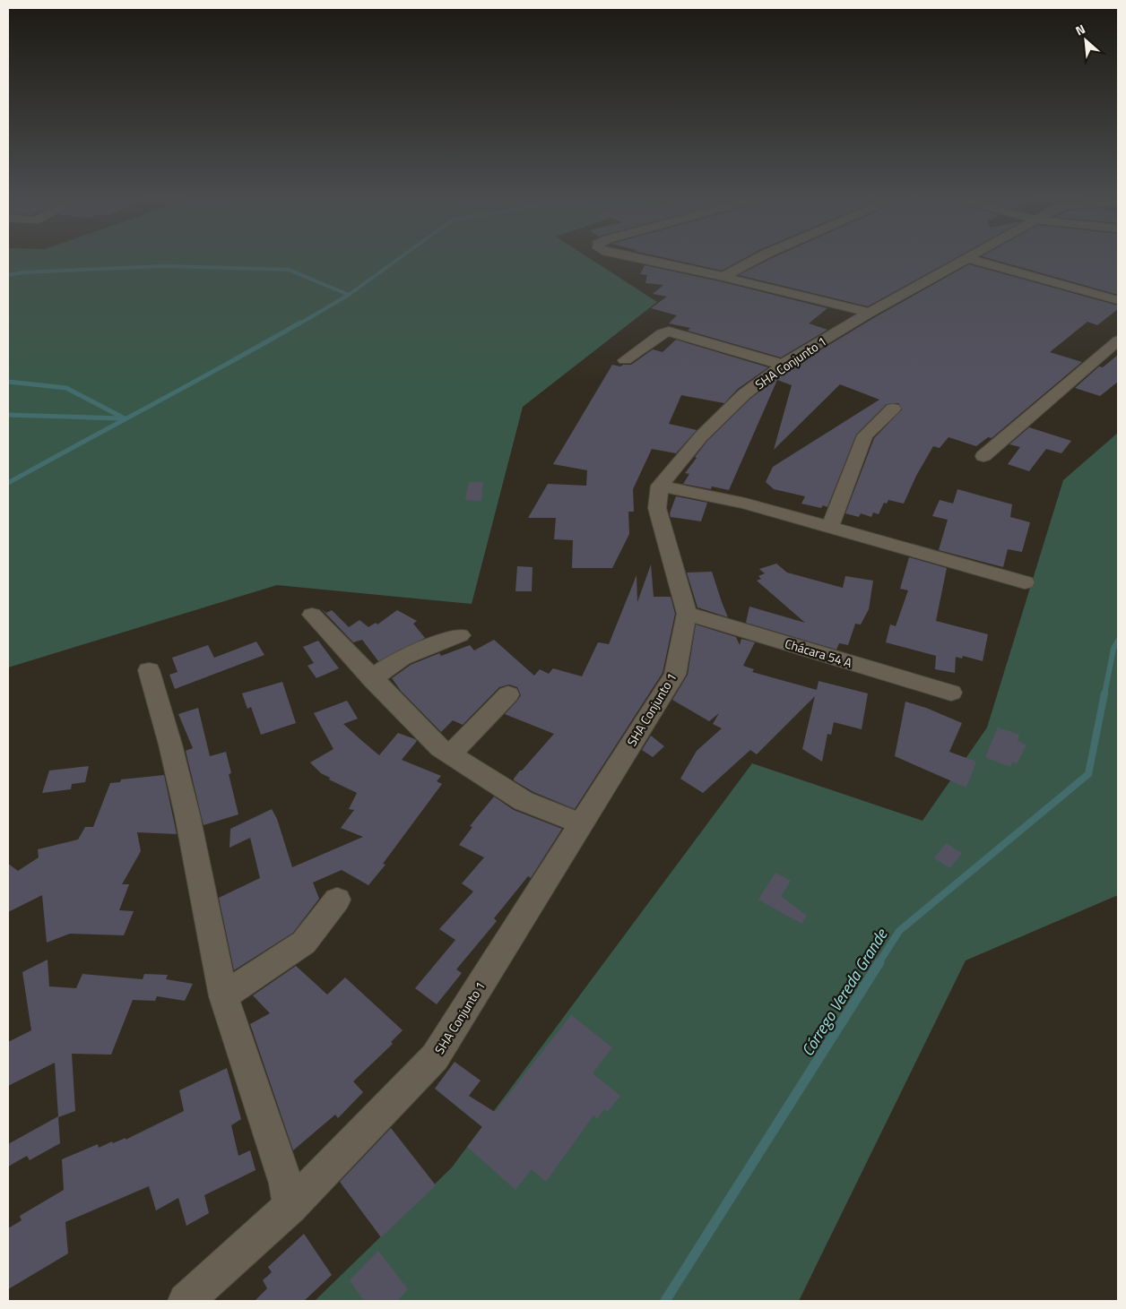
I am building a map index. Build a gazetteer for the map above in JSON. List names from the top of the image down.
{
  "streets": {
    "street": ["SHA Conjunto 1", "Chácara 54 A"]
  },
  "crossings": [
    ["SHA Conjunto 1", "Chácara 54 A"]
  ],
  "water": ["Córrego Vereda Grande"],
  "north": "top left"
}
